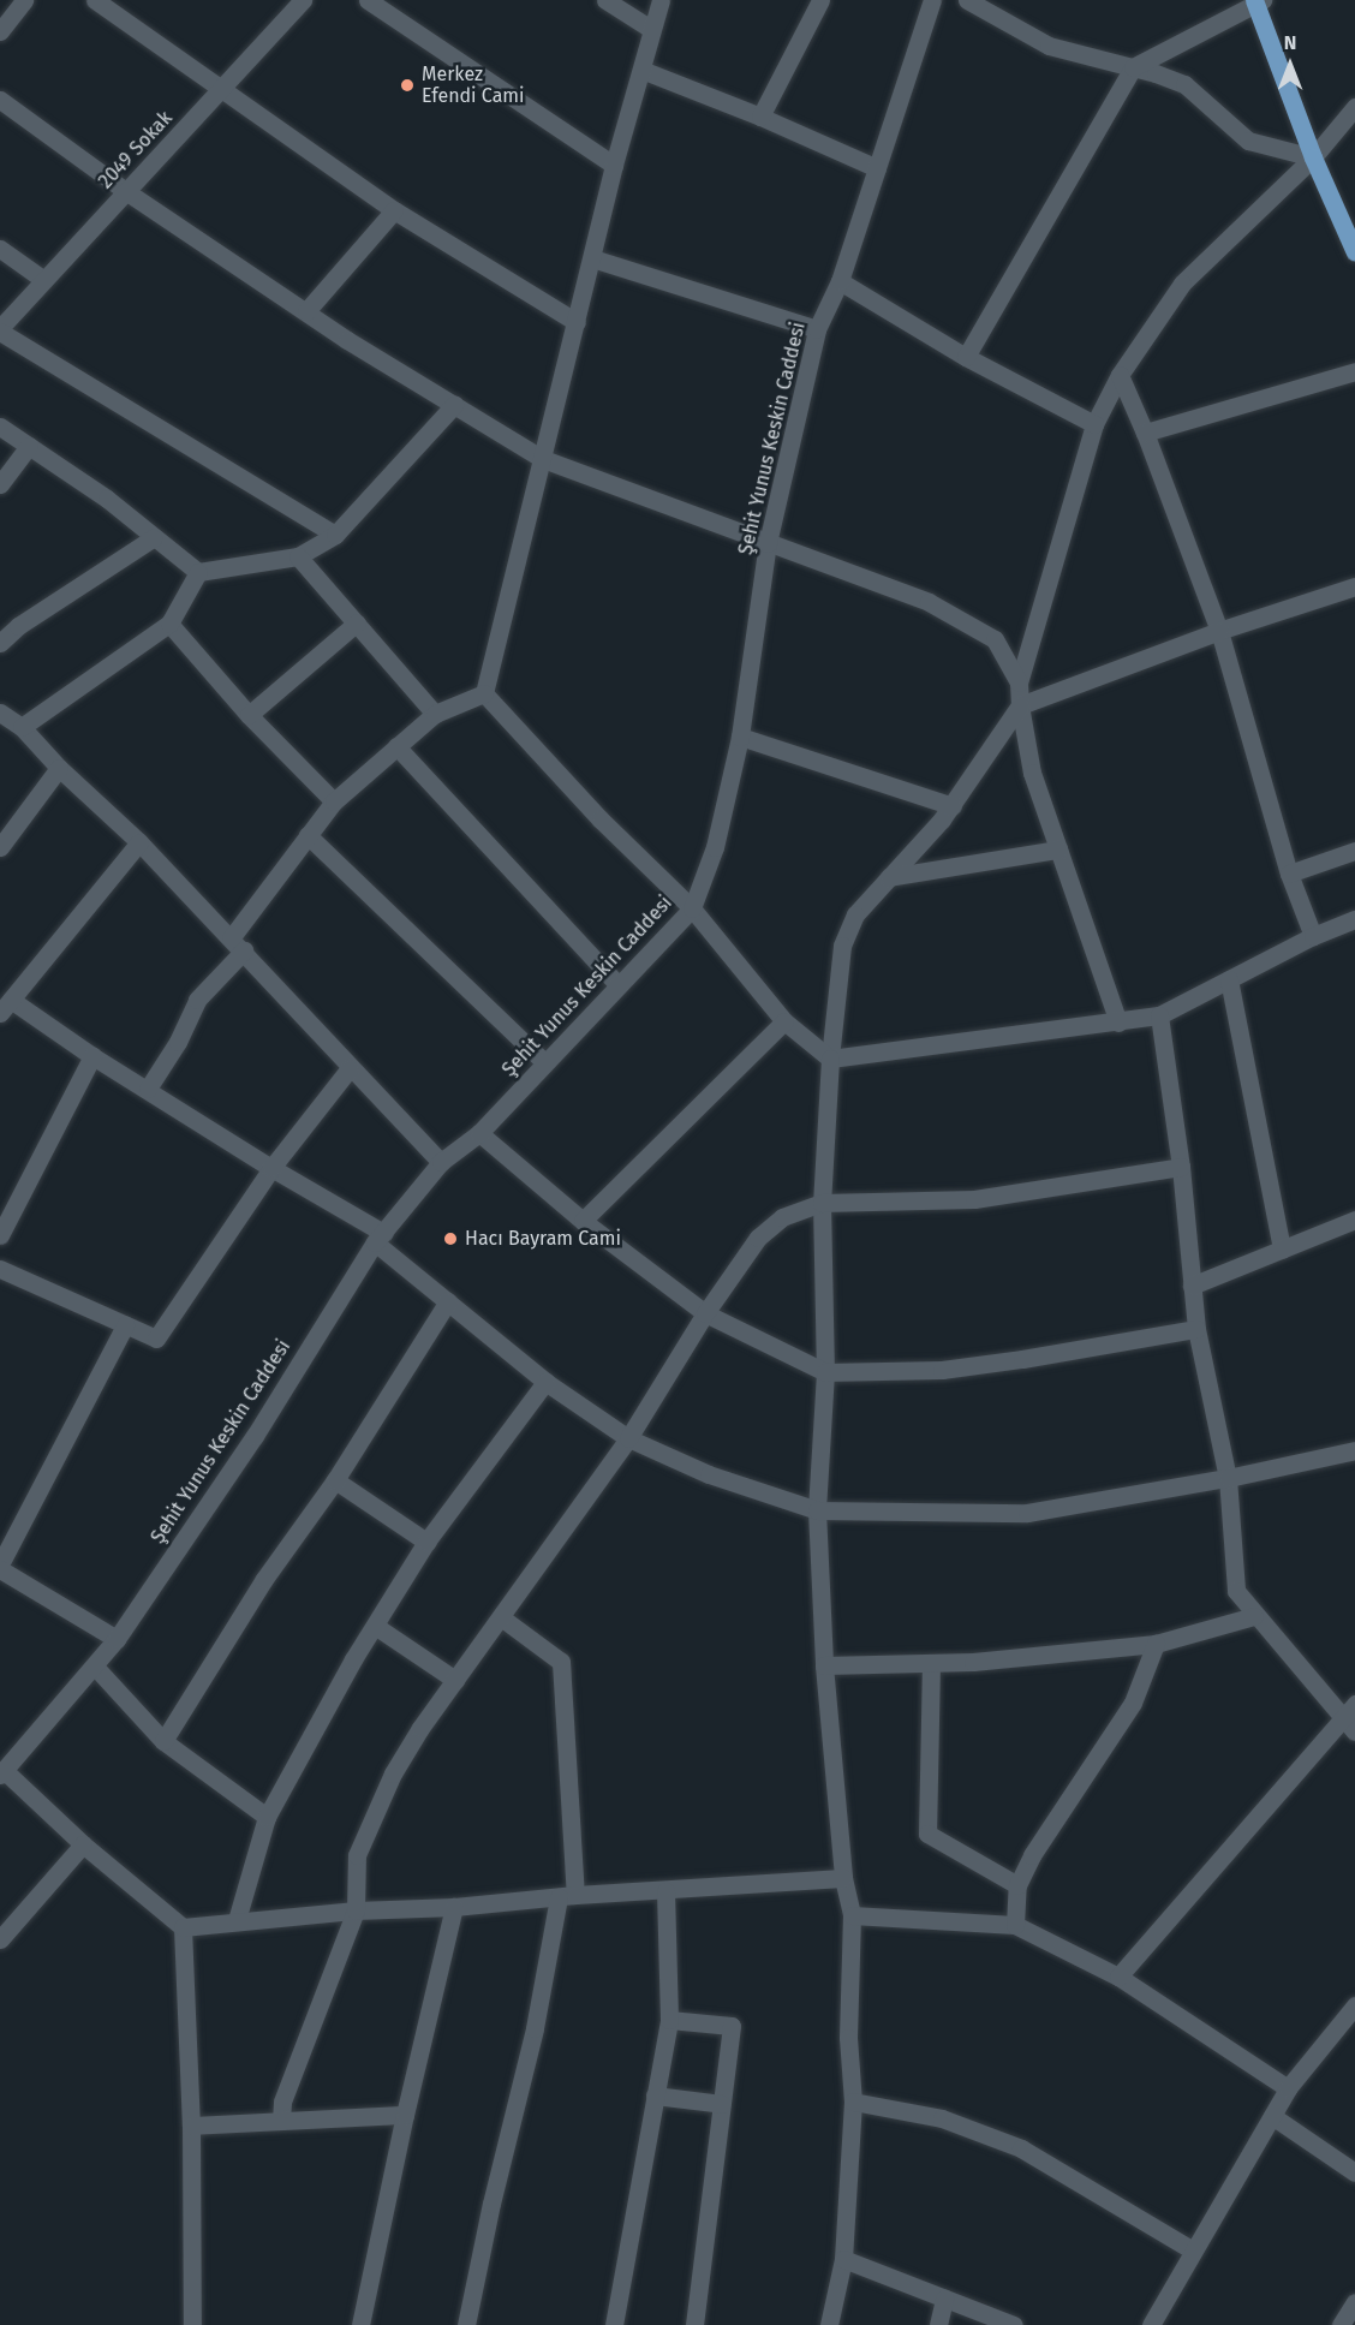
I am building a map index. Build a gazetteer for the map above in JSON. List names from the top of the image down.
{
  "streets": {
    "street": ["2049 Sokak", "Şehit Yunus Keskin Caddesi"]
  },
  "places": ["Merkez Efendi Cami", "Hacı Bayram Cami"],
  "north": "top"
}
